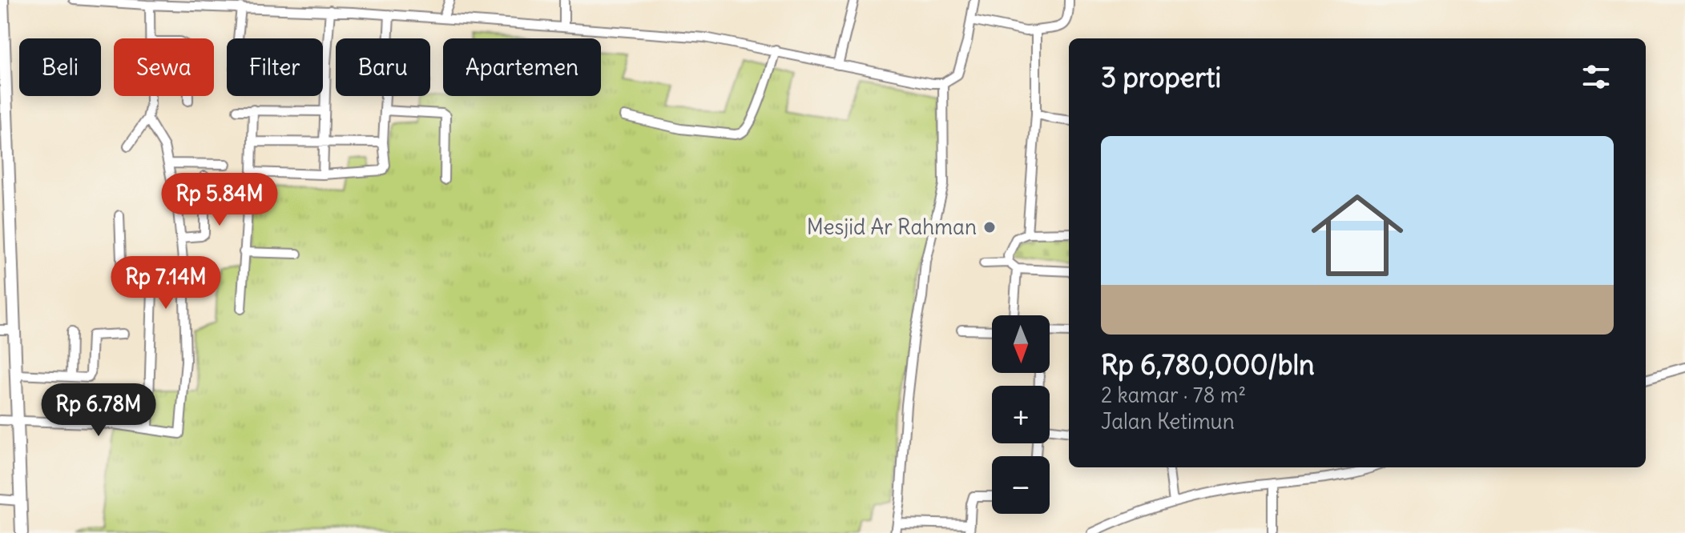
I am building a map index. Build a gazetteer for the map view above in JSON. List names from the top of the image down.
{
  "places": ["Mesjid Ar Rahman"],
  "north": "bottom",
  "page": {
    "chip": [
      "Beli",
      "Sewa",
      "Filter",
      "Baru",
      "Apartemen"
    ],
    "heading": "3 properti",
    "list": [
      {
        "name": "Rp 6,780,000/bln",
        "note": "2 kamar · 78 m² · Jalan Ketimun"
      }
    ],
    "price": ["Rp 5.84M", "Rp 7.14M", "Rp 6.78M"],
    "map_buttons": ["+", "−"]
  }
}
